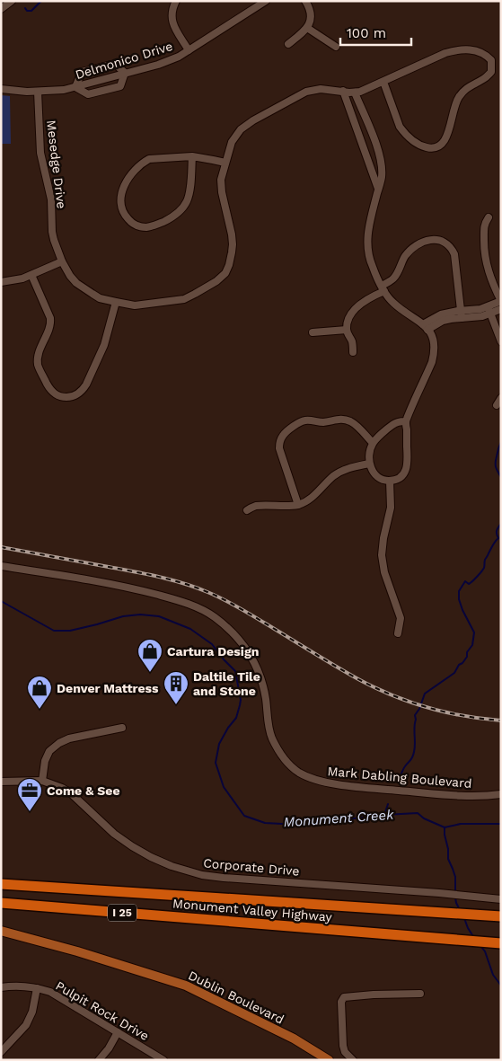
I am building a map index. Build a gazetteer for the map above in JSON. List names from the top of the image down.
{
  "streets": {
    "highway": ["Monument Valley Highway", "I 25"],
    "main road": ["Dublin Boulevard"],
    "street": [
      "Delmonico Drive",
      "Mesedge Drive",
      "Mark Dabling Boulevard",
      "Corporate Drive",
      "Pulpit Rock Drive"
    ]
  },
  "crossings": [
    ["Delmonico Drive", "Mesedge Drive"]
  ],
  "water": ["Monument Creek"],
  "places": {
    "shop": ["Cartura Design", "Denver Mattress"],
    "building": ["Daltile Tile and Stone"],
    "office": ["Come & See"]
  },
  "scale_bar": "100 m"
}
